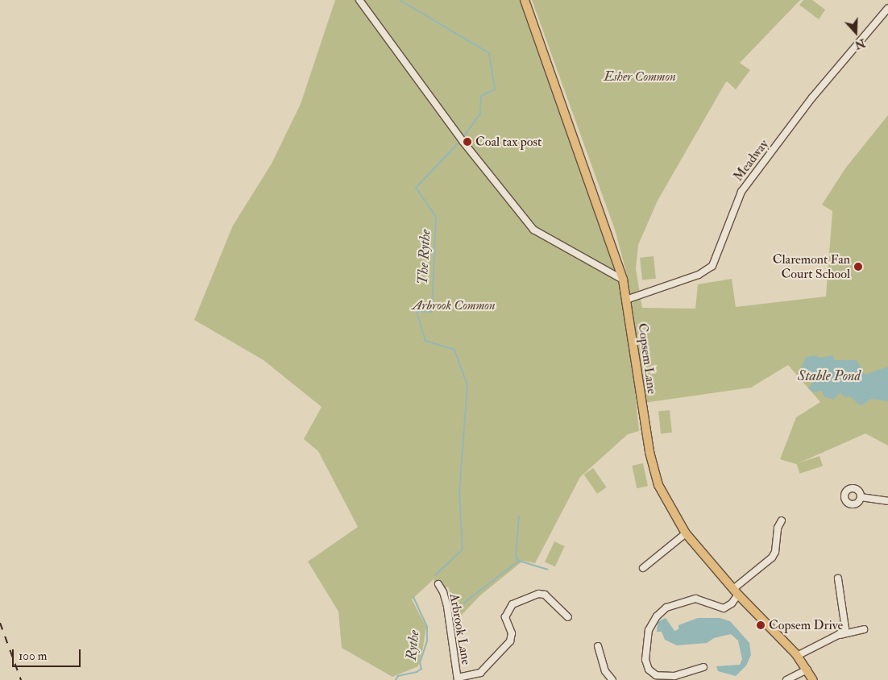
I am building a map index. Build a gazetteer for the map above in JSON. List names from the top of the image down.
{
  "streets": {
    "main road": ["Copsem Lane"],
    "street": ["Meadway", "Arbrook Lane"]
  },
  "crossings": [
    ["Meadway", "Copsem Lane"]
  ],
  "water": ["The Rythe", "Stable Pond", "Rythe"],
  "parks": ["Esher Common", "Arbrook Common"],
  "places": ["Coal tax post", "Claremont Fan Court School", "Copsem Drive"],
  "scale_bar": "100 m",
  "north": "bottom"
}
